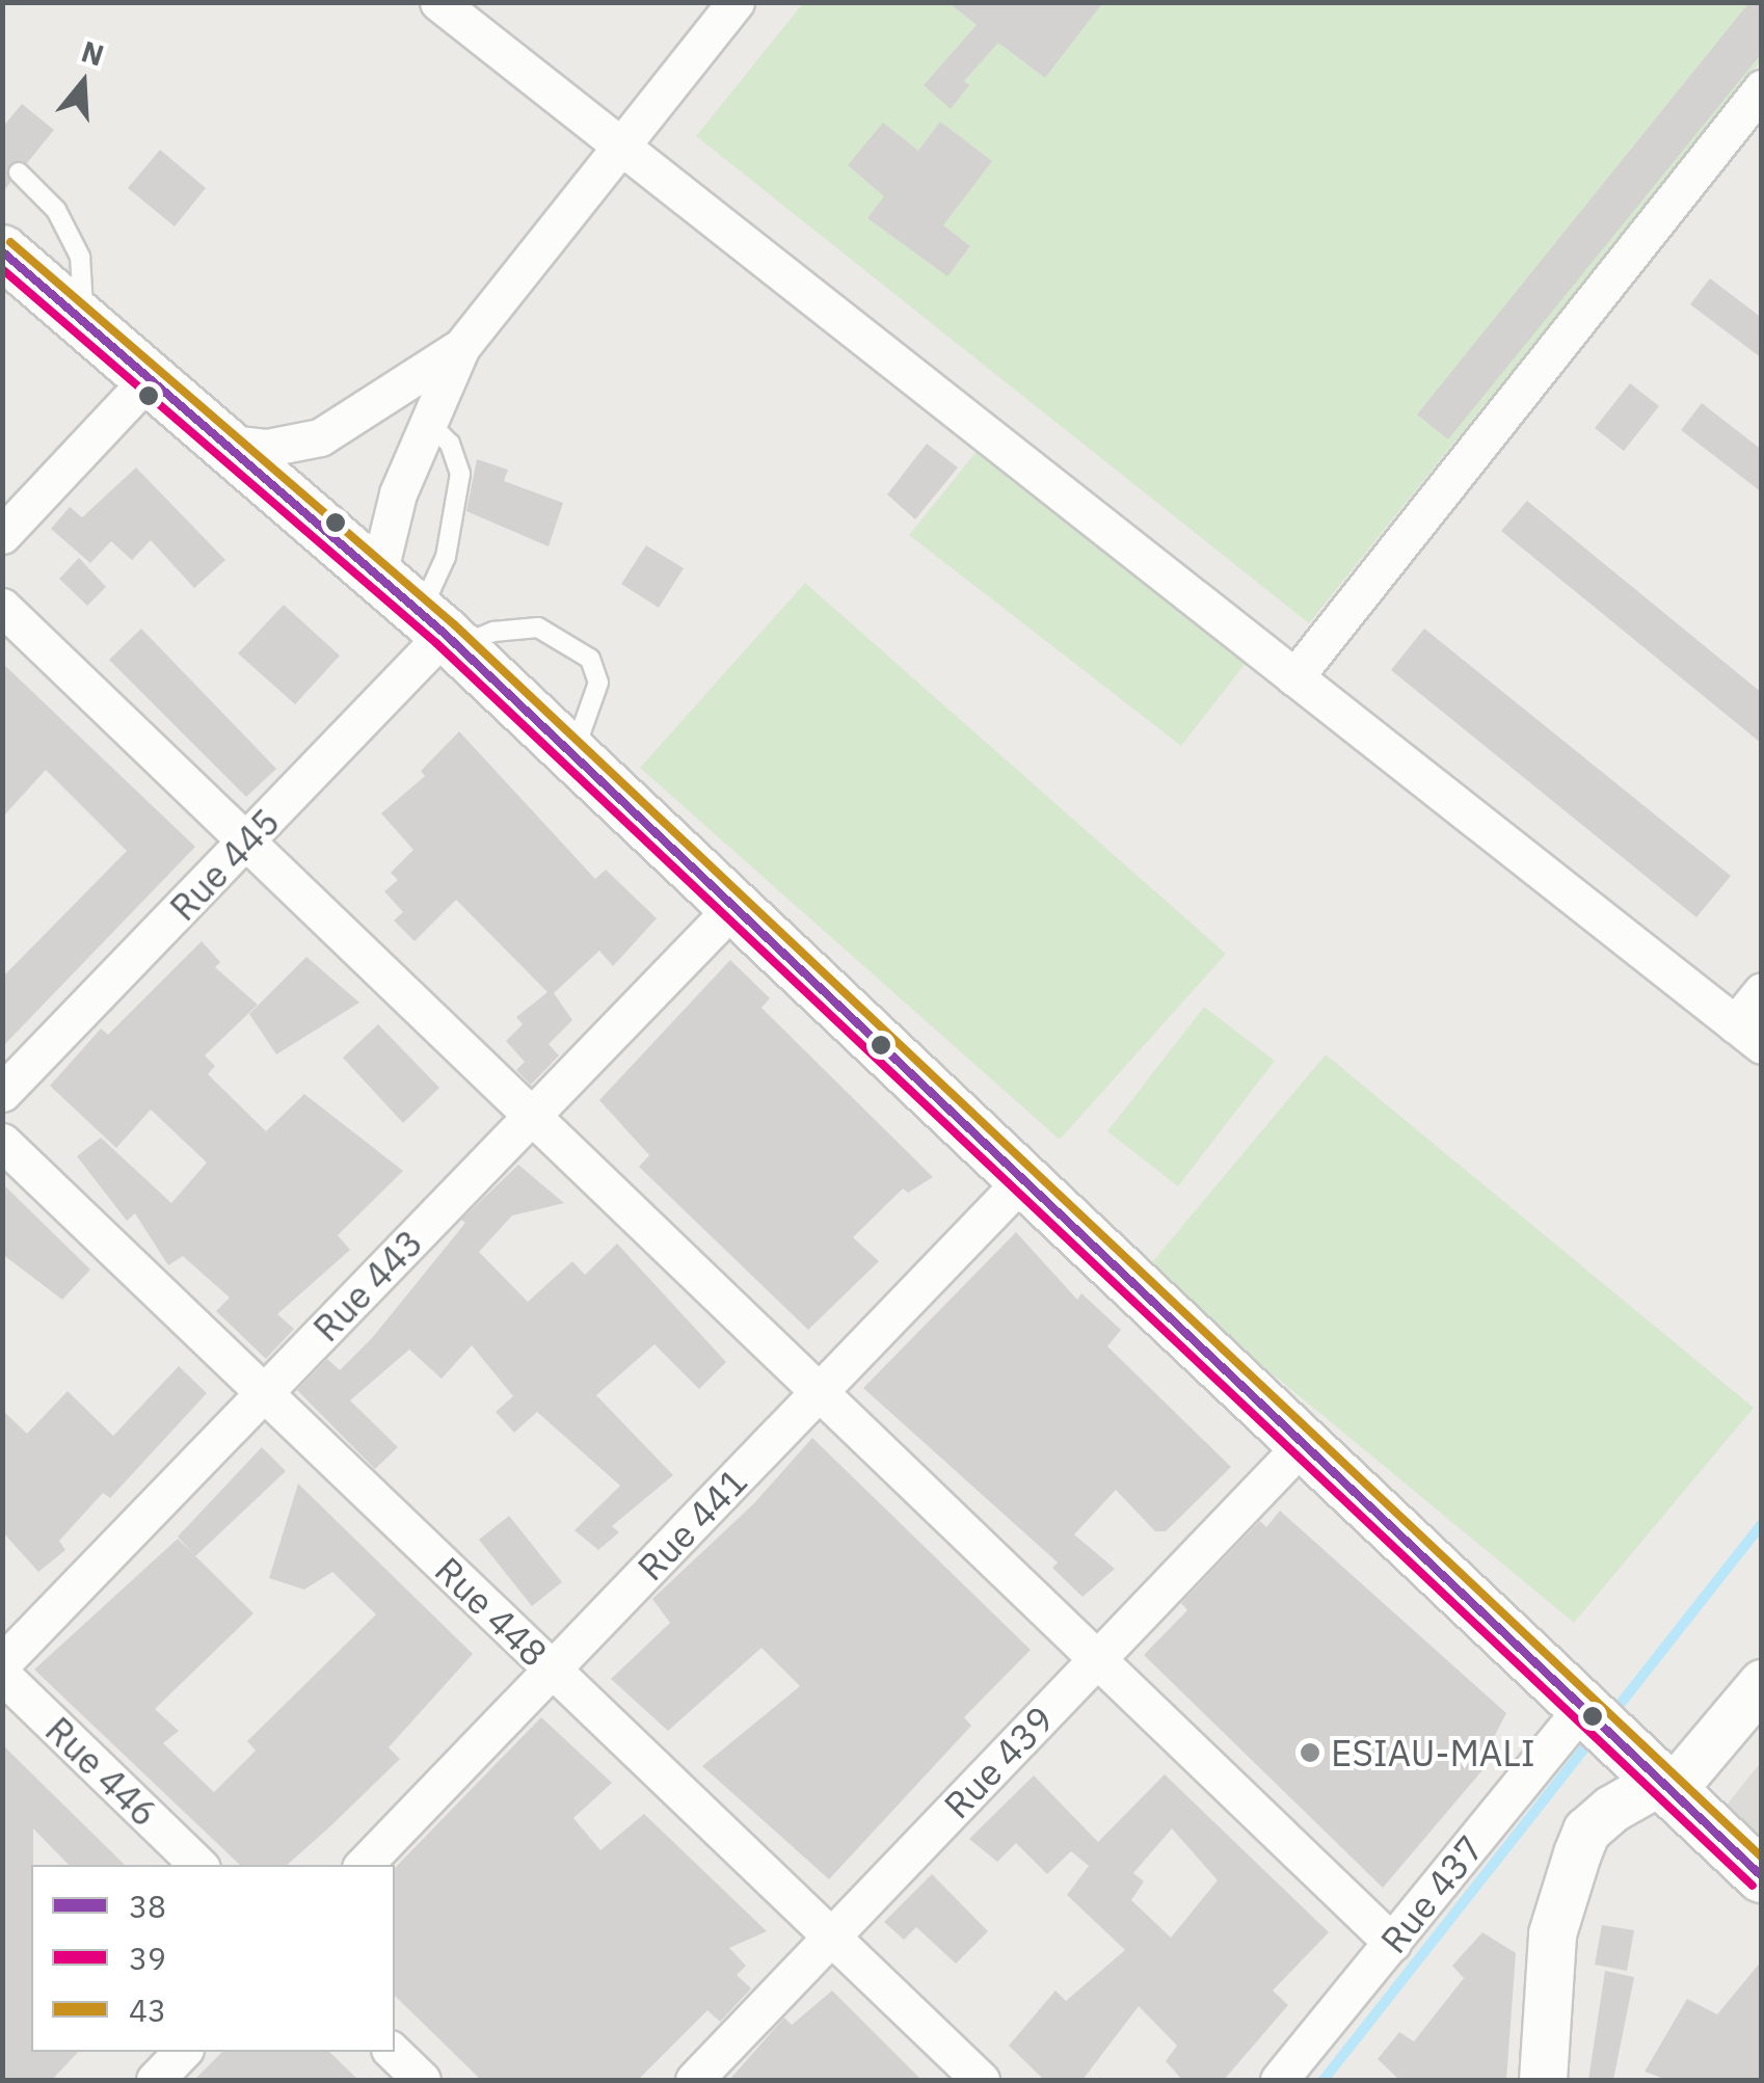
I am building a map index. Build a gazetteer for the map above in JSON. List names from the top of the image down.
{
  "streets": {
    "street": [
      "Rue 445",
      "Rue 443",
      "Rue 441",
      "Rue 448",
      "Rue 439",
      "Rue 446",
      "Rue 437"
    ]
  },
  "crossings": [
    ["Rue 443", "Rue 448"],
    ["Rue 441", "Rue 448"],
    ["Rue 448", "Rue 439"]
  ],
  "places": ["ESIAU-MALI"],
  "lines": ["transit line 43", "transit line 38", "transit line 39"],
  "legend": ["38", "39", "43"],
  "north": "top"
}
